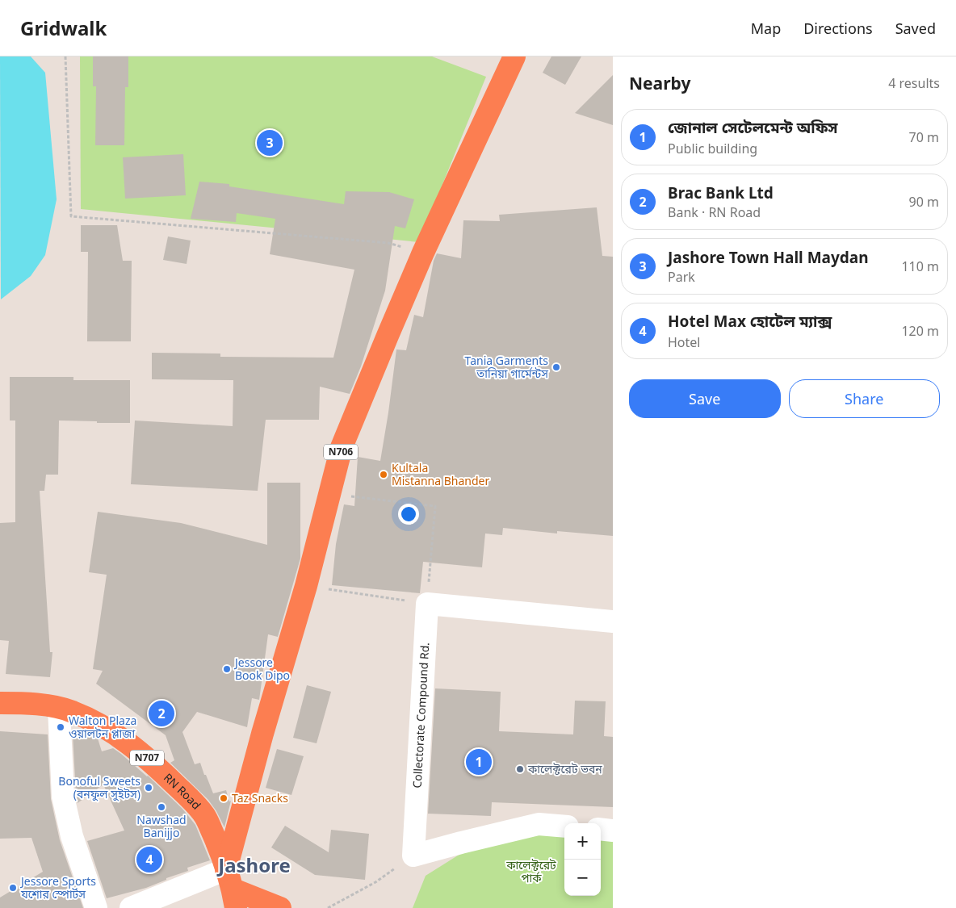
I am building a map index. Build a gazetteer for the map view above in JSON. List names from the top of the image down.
{
  "streets": {
    "highway": ["N706", "N707", "RN Road"],
    "street": ["Collectorate Compound Rd."]
  },
  "crossings": [
    ["N706", "RN Road"],
    ["N707", "RN Road"]
  ],
  "districts": ["Jashore"],
  "parks": ["কালেক্টরেট পার্ক"],
  "places": [
    "Tania Garments তানিয়া গার্মেন্টস",
    "Kultala Mistanna Bhander",
    "Jessore Book Dipo",
    "Walton Plaza ওয়ালটন প্লাজা",
    "কালেক্টরেট ভবন",
    "Bonoful Sweets (বনফুল সুইটস)",
    "Taz Snacks",
    "Nawshad Banijjo",
    "Jessore Sports যশোর স্পোর্টস"
  ],
  "page": {
    "header": "Gridwalk",
    "nav": ["Map", "Directions", "Saved"],
    "heading": ["Nearby", "4 results"],
    "list": [
      {
        "mark": "1",
        "name": "জোনাল সেটেলমেন্ট অফিস",
        "note": "Public building",
        "value": "70 m"
      },
      {
        "mark": "2",
        "name": "Brac Bank Ltd",
        "note": "Bank · RN Road",
        "value": "90 m"
      },
      {
        "mark": "3",
        "name": "Jashore Town Hall Maydan",
        "note": "Park",
        "value": "110 m"
      },
      {
        "mark": "4",
        "name": "Hotel Max হোটেল ম্যাক্স",
        "note": "Hotel",
        "value": "120 m"
      }
    ],
    "pins": [
      "3",
      "2",
      "1",
      "4"
    ],
    "buttons": ["Save", "Share"],
    "map_buttons": ["+", "−"]
  }
}
